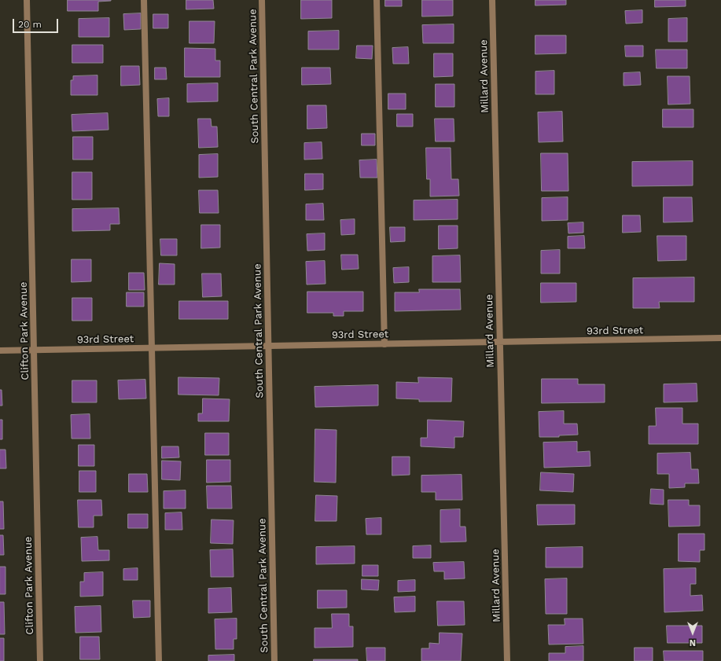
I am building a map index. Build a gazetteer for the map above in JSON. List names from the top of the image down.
{
  "streets": {
    "street": [
      "South Central Park Avenue",
      "Millard Avenue",
      "Clifton Park Avenue",
      "93rd Street"
    ]
  },
  "crossings": [
    ["South Central Park Avenue", "93rd Street"],
    ["Millard Avenue", "93rd Street"],
    ["Clifton Park Avenue", "93rd Street"]
  ],
  "scale_bar": "20 m",
  "north": "bottom"
}
